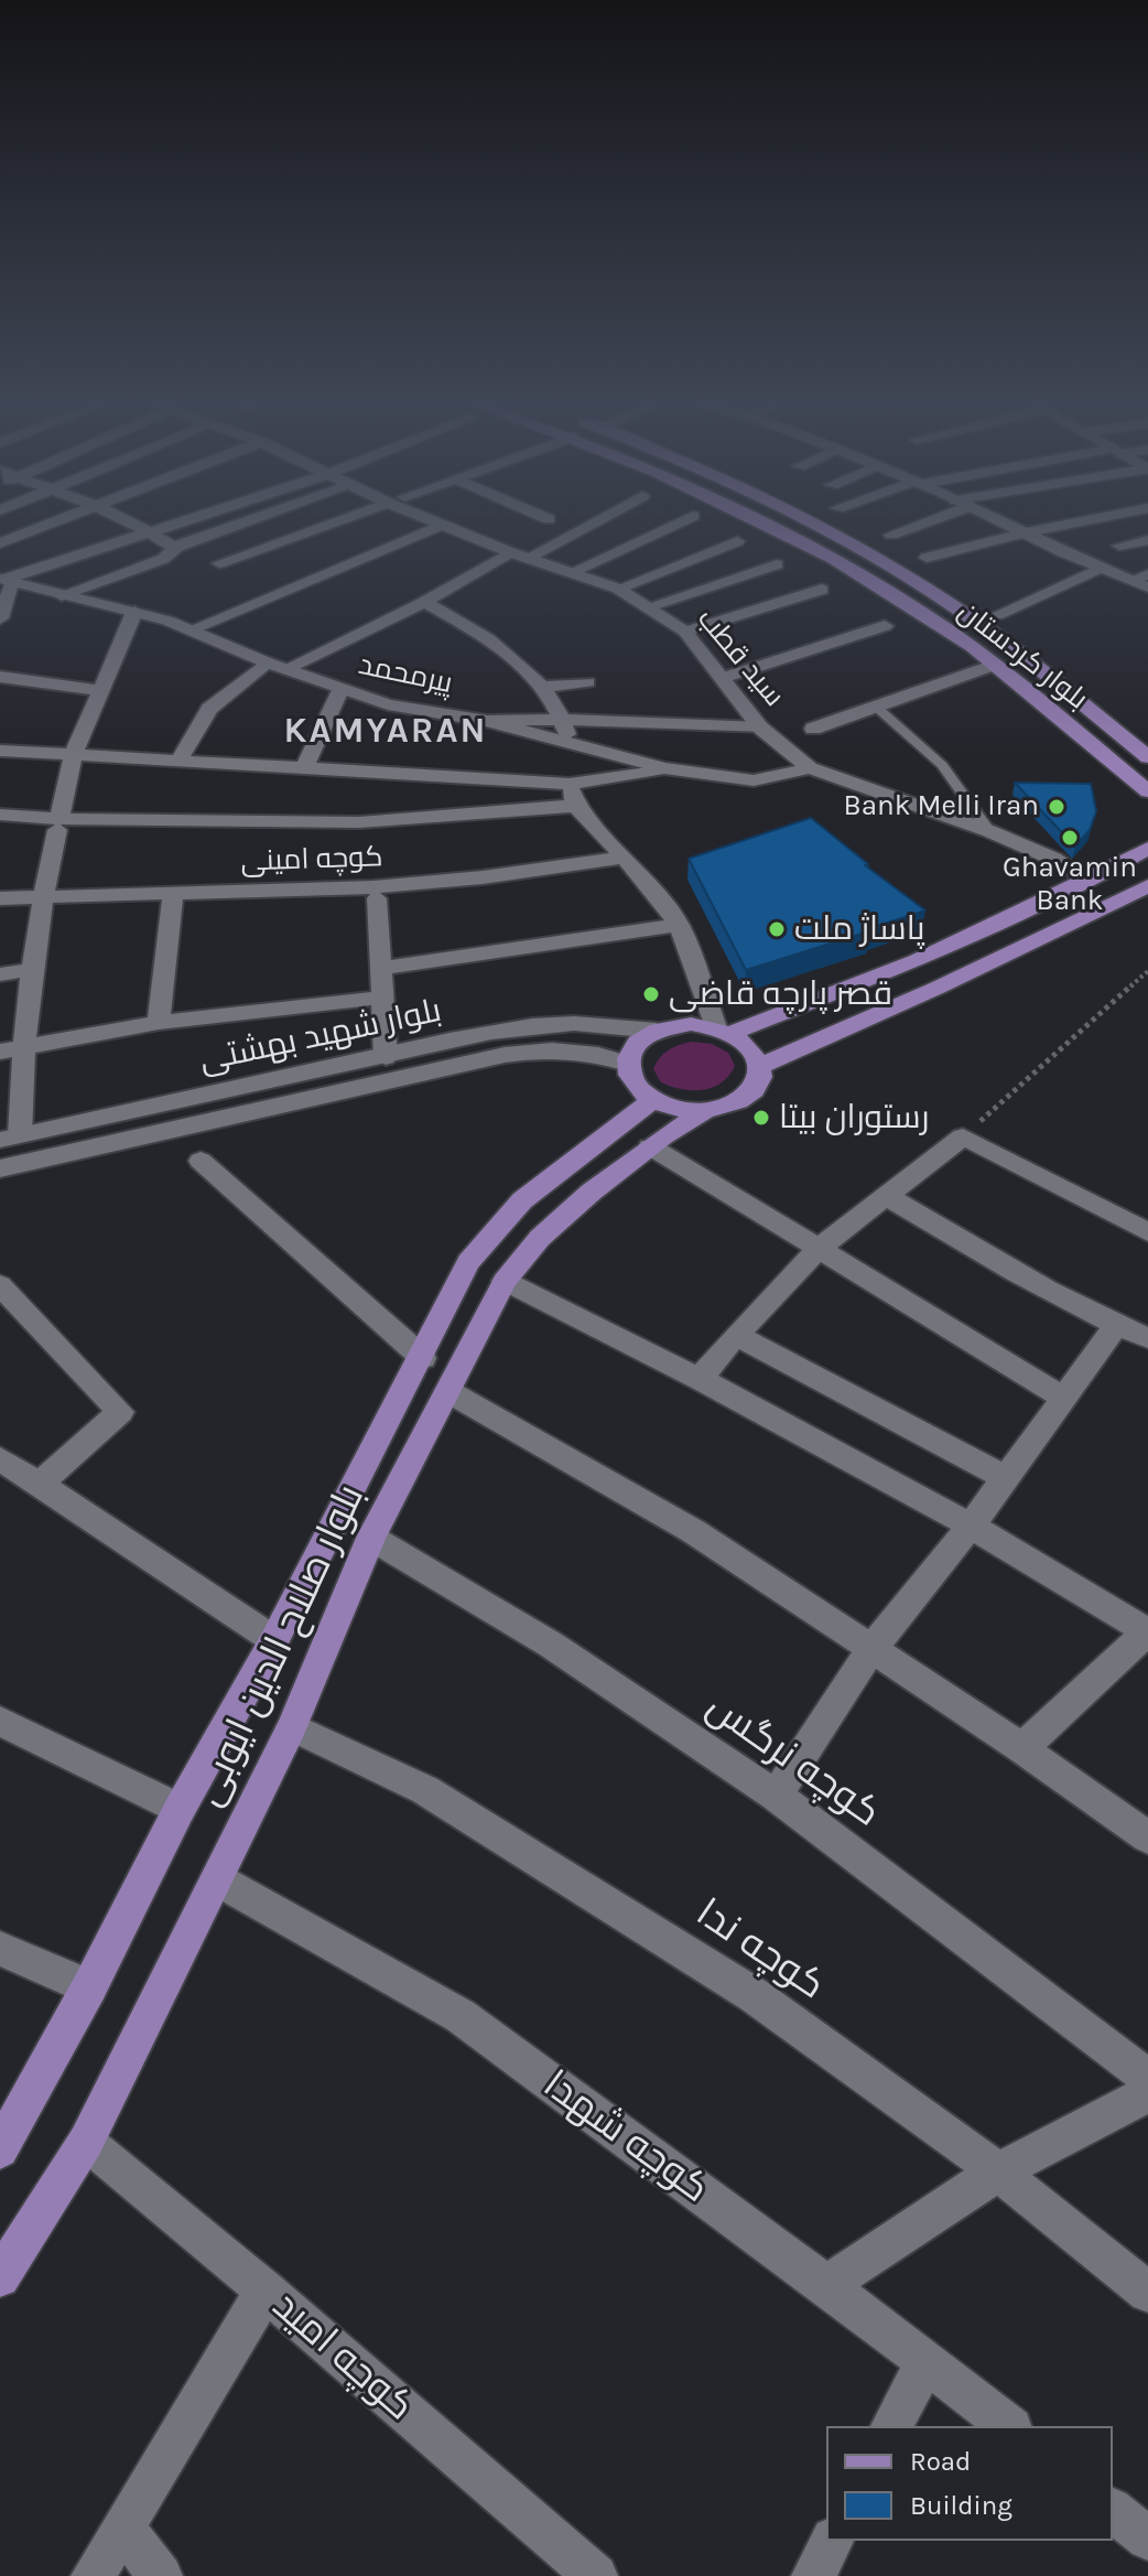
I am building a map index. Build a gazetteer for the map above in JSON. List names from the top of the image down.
{
  "streets": {
    "main road": ["بلوار کردستان", "بلوار صلاح الدین ایوبی"],
    "street": [
      "سید قطب",
      "پیرمحمد",
      "کوچه امینی",
      "بلوار شهید بهشتی",
      "کوچه نرگس",
      "کوچه ندا",
      "کوچه شهدا",
      "کوچه امید"
    ]
  },
  "crossings": [
    ["سید قطب", "پیرمحمد"],
    ["بلوار شهید بهشتی", "بلوار صلاح الدین ایوبی"],
    ["بلوار صلاح الدین ایوبی", "کوچه نرگس"],
    ["بلوار صلاح الدین ایوبی", "کوچه ندا"],
    ["بلوار صلاح الدین ایوبی", "کوچه شهدا"],
    ["بلوار صلاح الدین ایوبی", "کوچه امید"]
  ],
  "districts": ["KAMYARAN"],
  "places": [
    "Bank Melli Iran",
    "Ghavamin Bank",
    "پاساژ ملت",
    "قصر پارچه قاضی",
    "رستوران بیتا"
  ],
  "legend": ["Road", "Building"]
}
